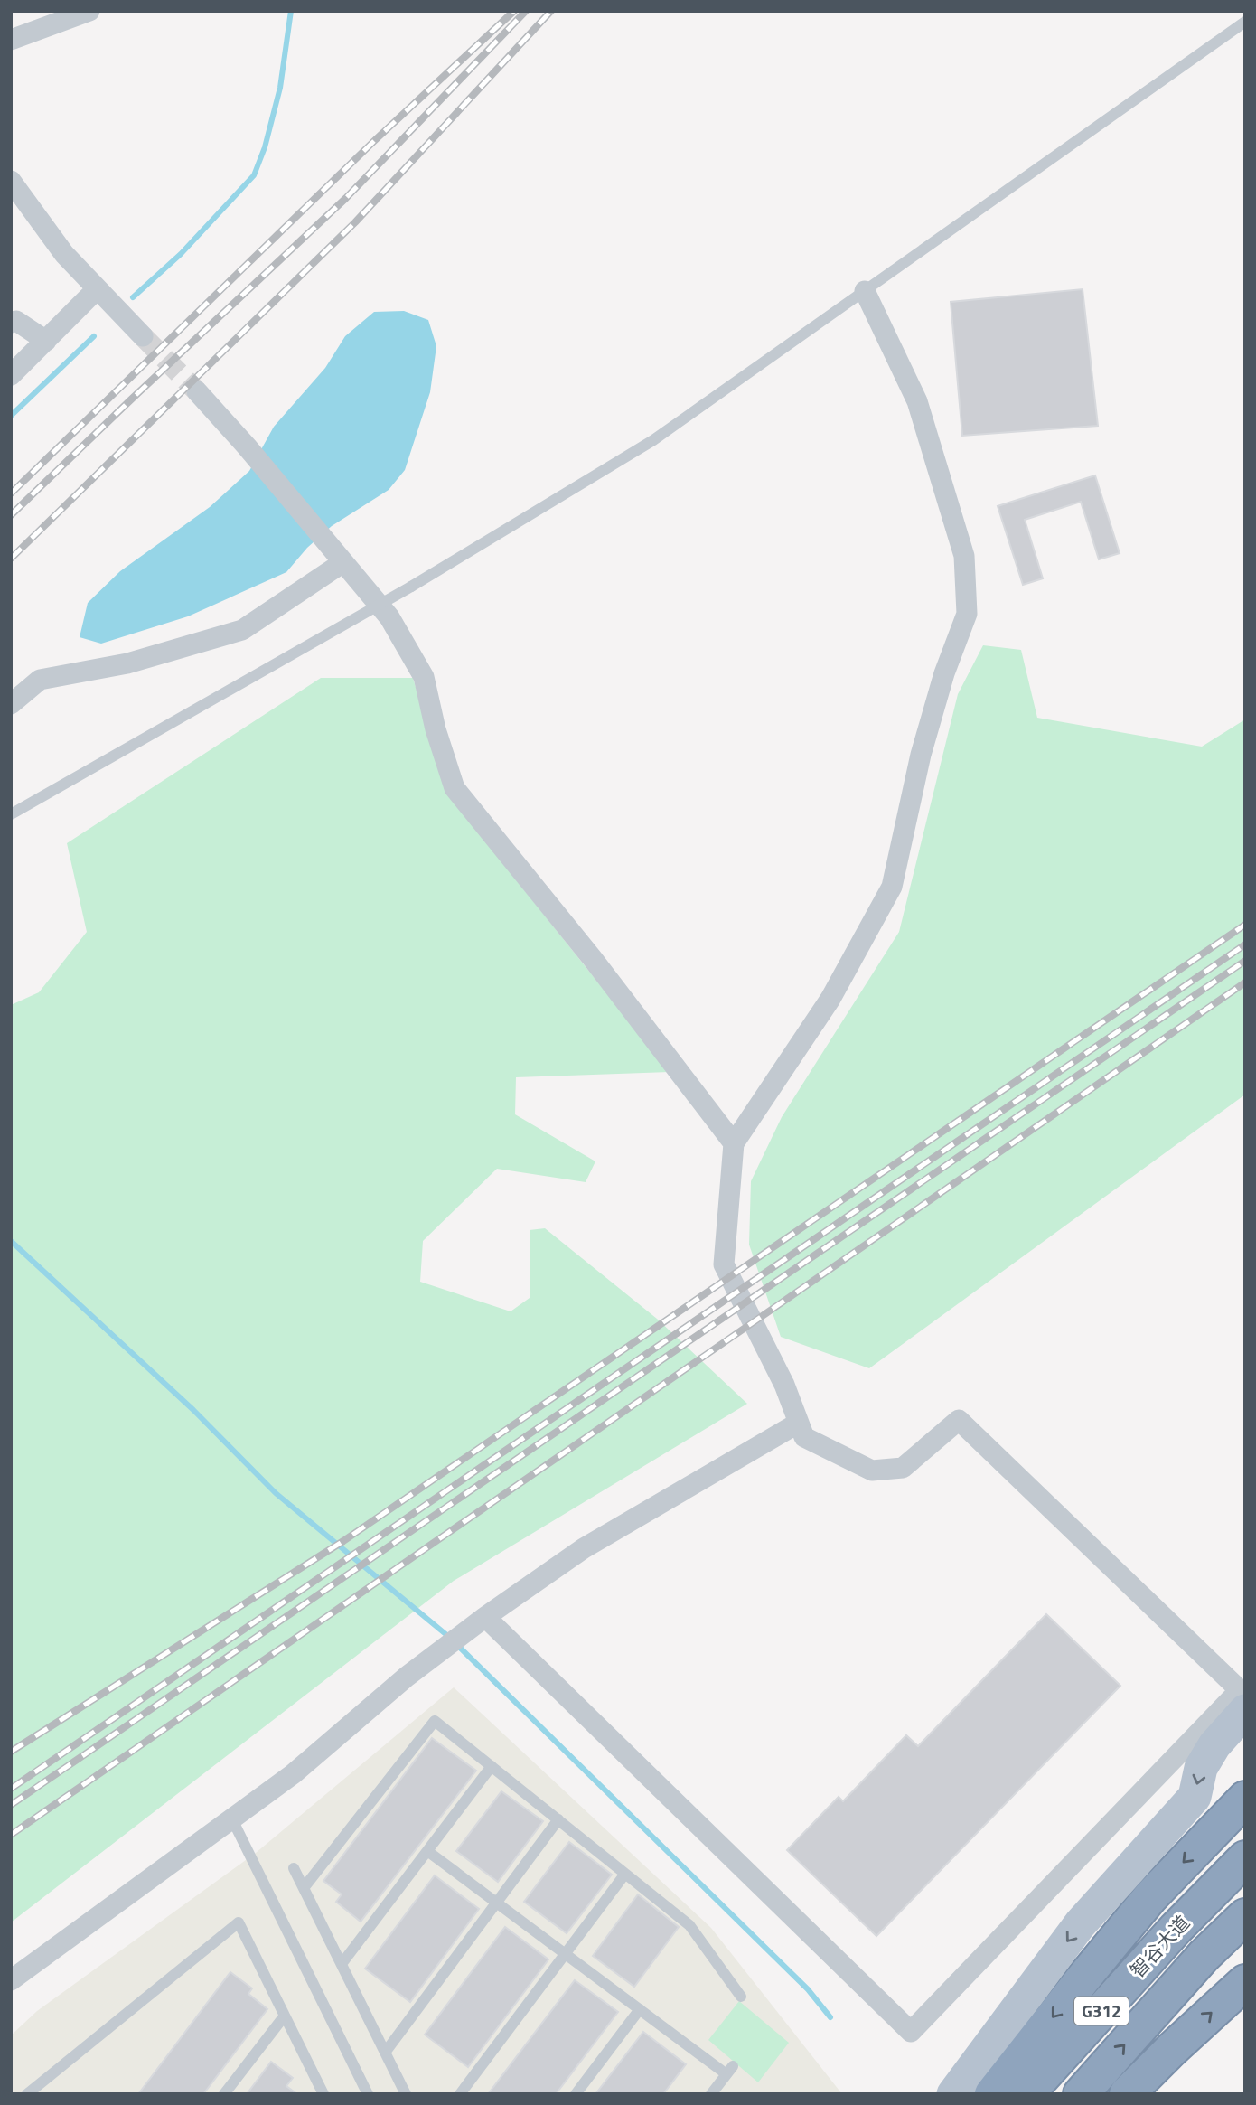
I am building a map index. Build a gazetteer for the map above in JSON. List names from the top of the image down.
{
  "streets": {
    "highway": ["智谷大道", "G312"]
  }
}
